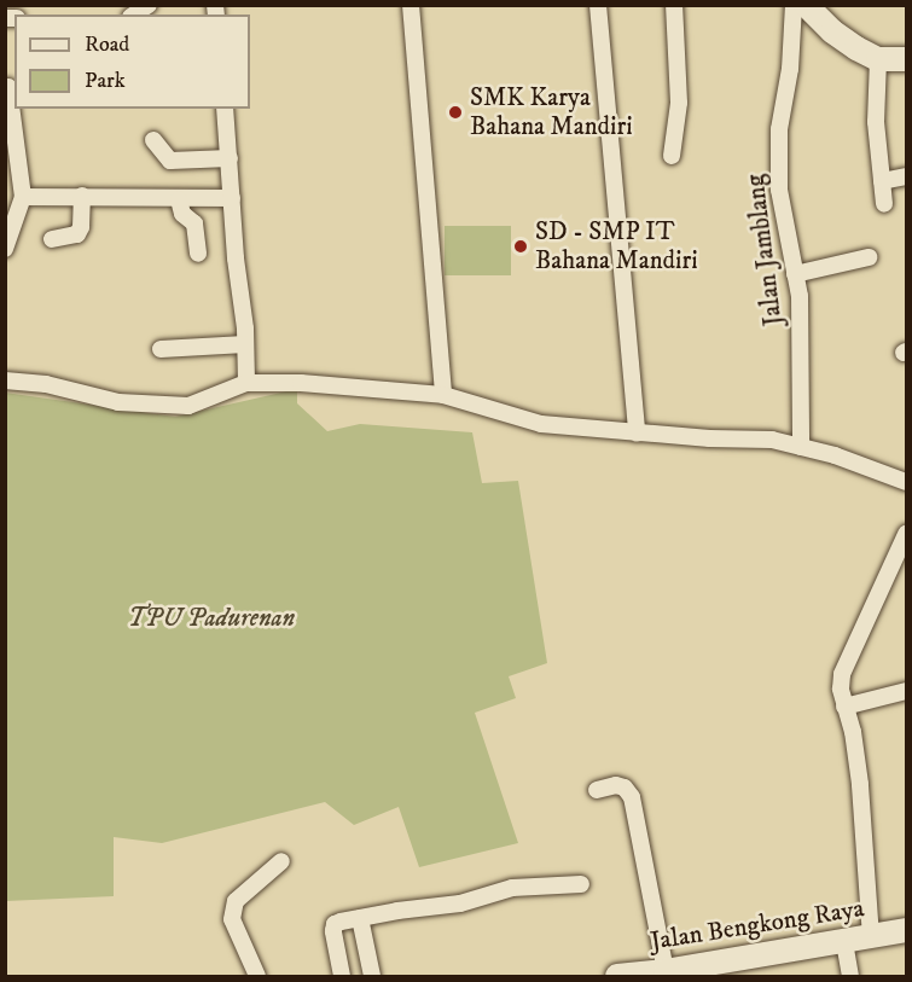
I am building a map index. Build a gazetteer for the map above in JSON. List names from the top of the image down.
{
  "streets": {
    "street": ["Jalan Jamblang", "Jalan Bengkong Raya"]
  },
  "parks": ["TPU Padurenan"],
  "places": ["SMK Karya Bahana Mandiri", "SD - SMP IT Bahana Mandiri"],
  "legend": ["Road", "Park"]
}
